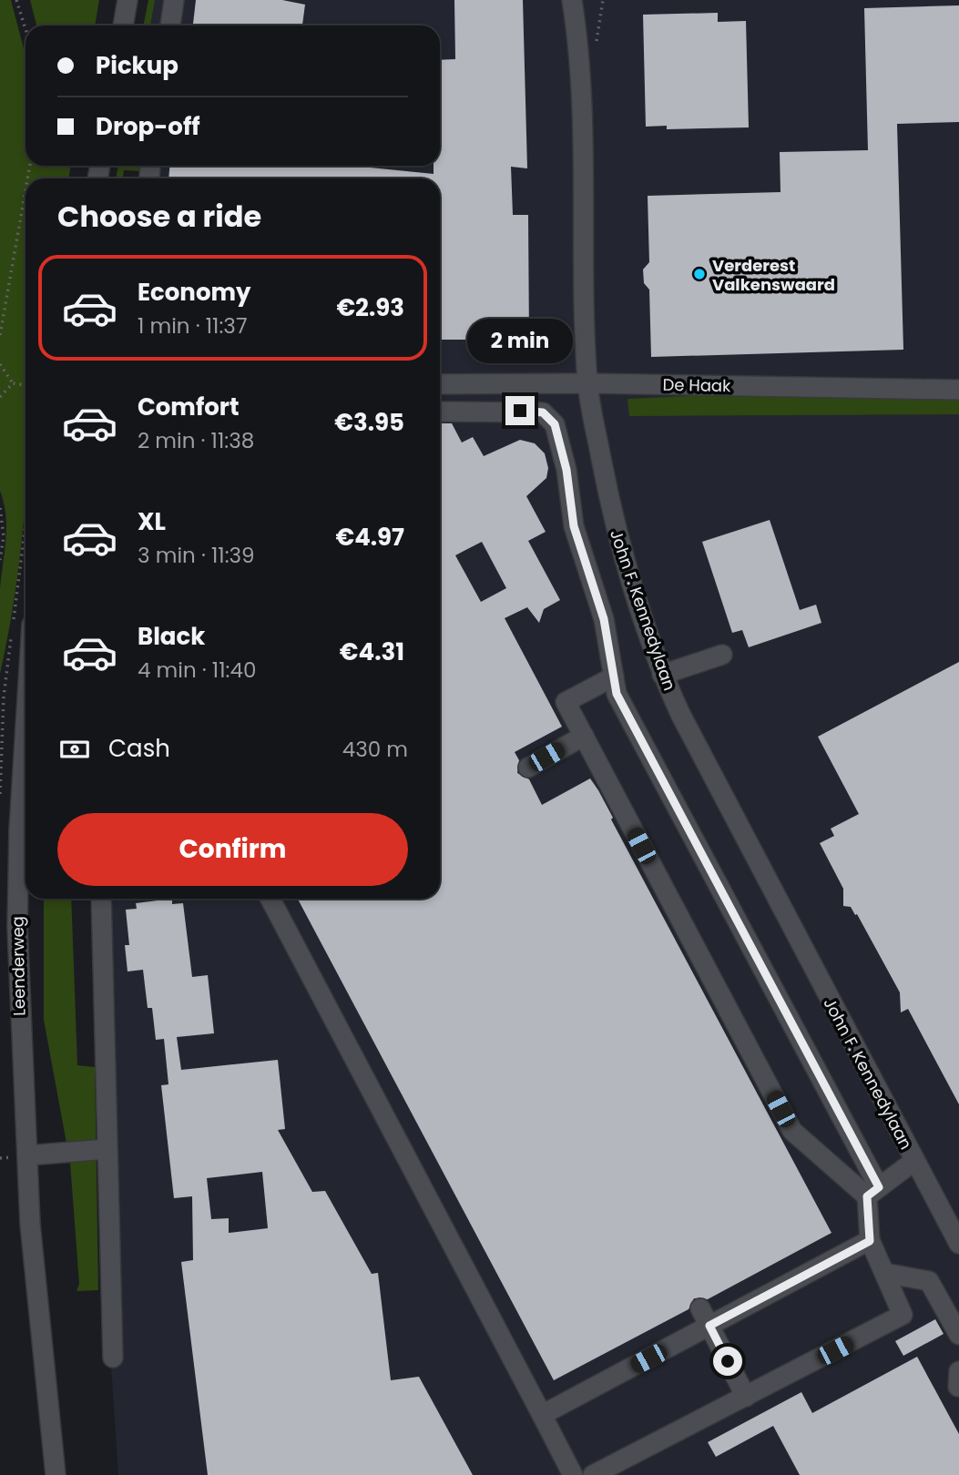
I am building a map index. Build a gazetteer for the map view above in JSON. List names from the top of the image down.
{
  "streets": {
    "street": ["De Haak", "John F. Kennedylaan", "Leenderweg"]
  },
  "crossings": [
    ["De Haak", "John F. Kennedylaan"]
  ],
  "places": ["Verderest Valkenswaard"],
  "page": {
    "banner": ["Pickup", "Drop-off"],
    "heading": "Choose a ride",
    "list": [
      {
        "name": "Economy",
        "note": "1 min · 11:37",
        "value": "€2.93"
      },
      {
        "name": "Comfort",
        "note": "2 min · 11:38",
        "value": "€3.95"
      },
      {
        "name": "XL",
        "note": "3 min · 11:39",
        "value": "€4.97"
      },
      {
        "name": "Black",
        "note": "4 min · 11:40",
        "value": "€4.31"
      }
    ],
    "bubble": "2 min",
    "pay": ["Cash", "430 m"],
    "buttons": "Confirm"
  }
}
